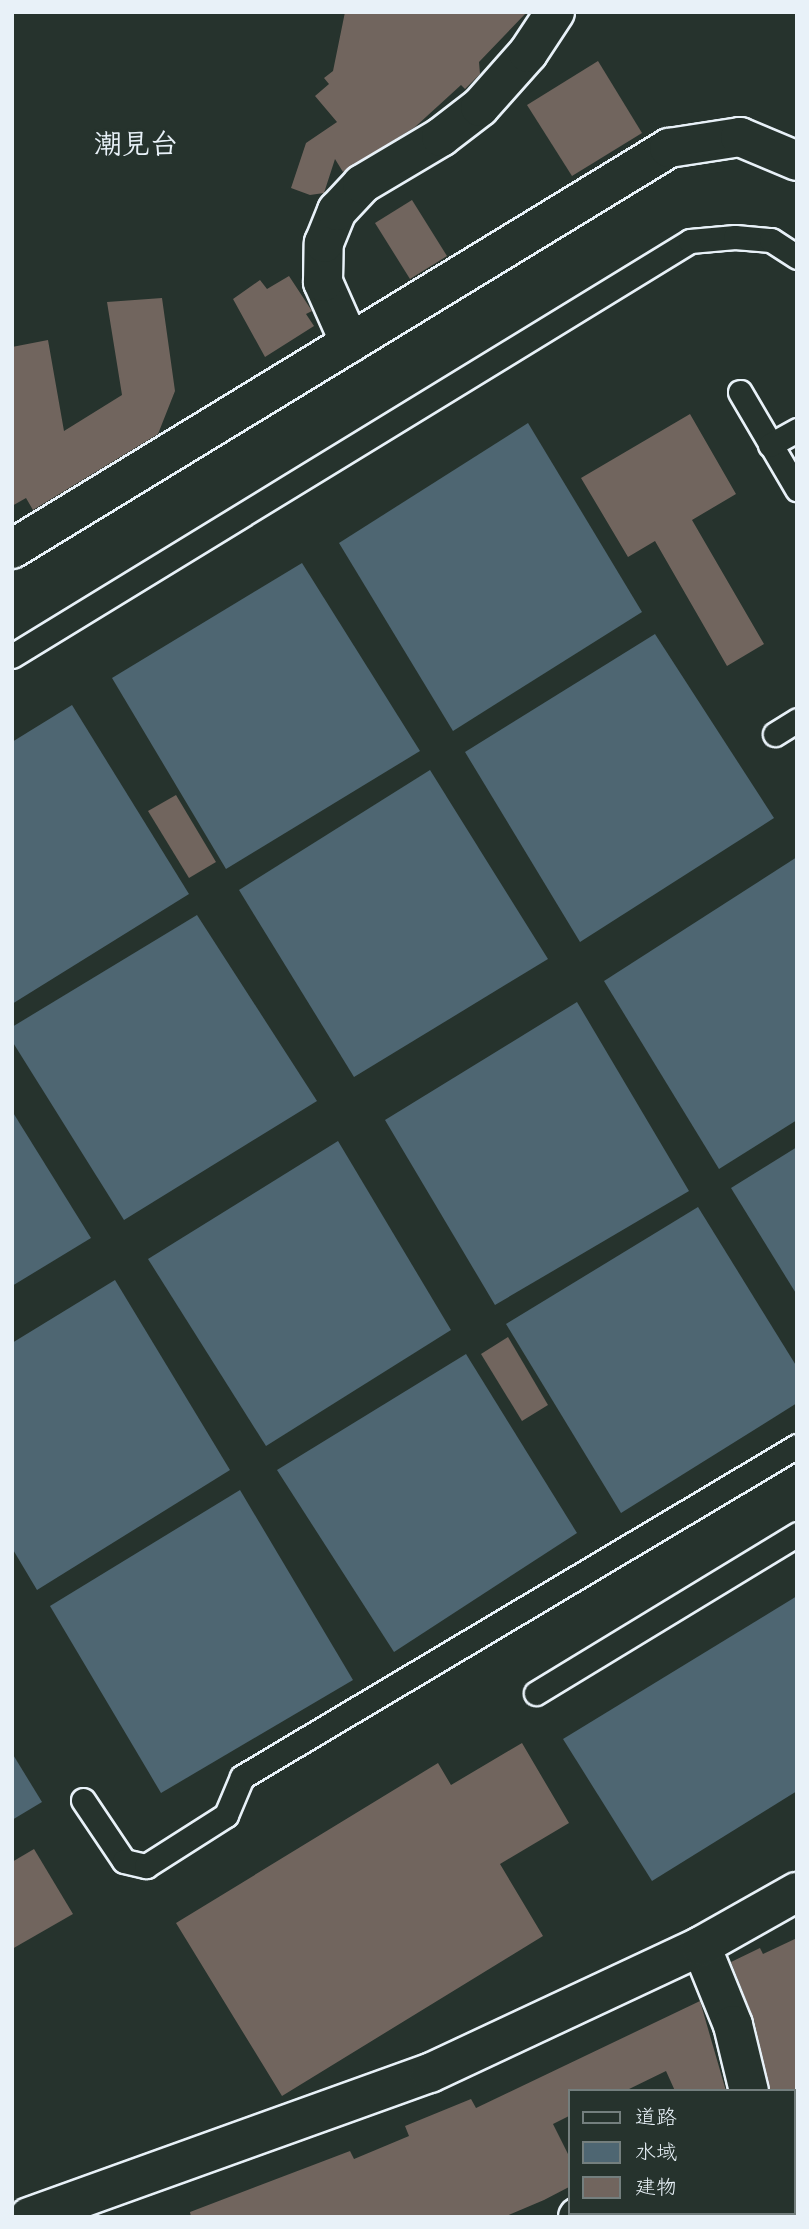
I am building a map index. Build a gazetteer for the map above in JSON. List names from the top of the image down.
{
  "districts": ["潮見台"],
  "legend": ["道路", "水域", "建物"]
}
